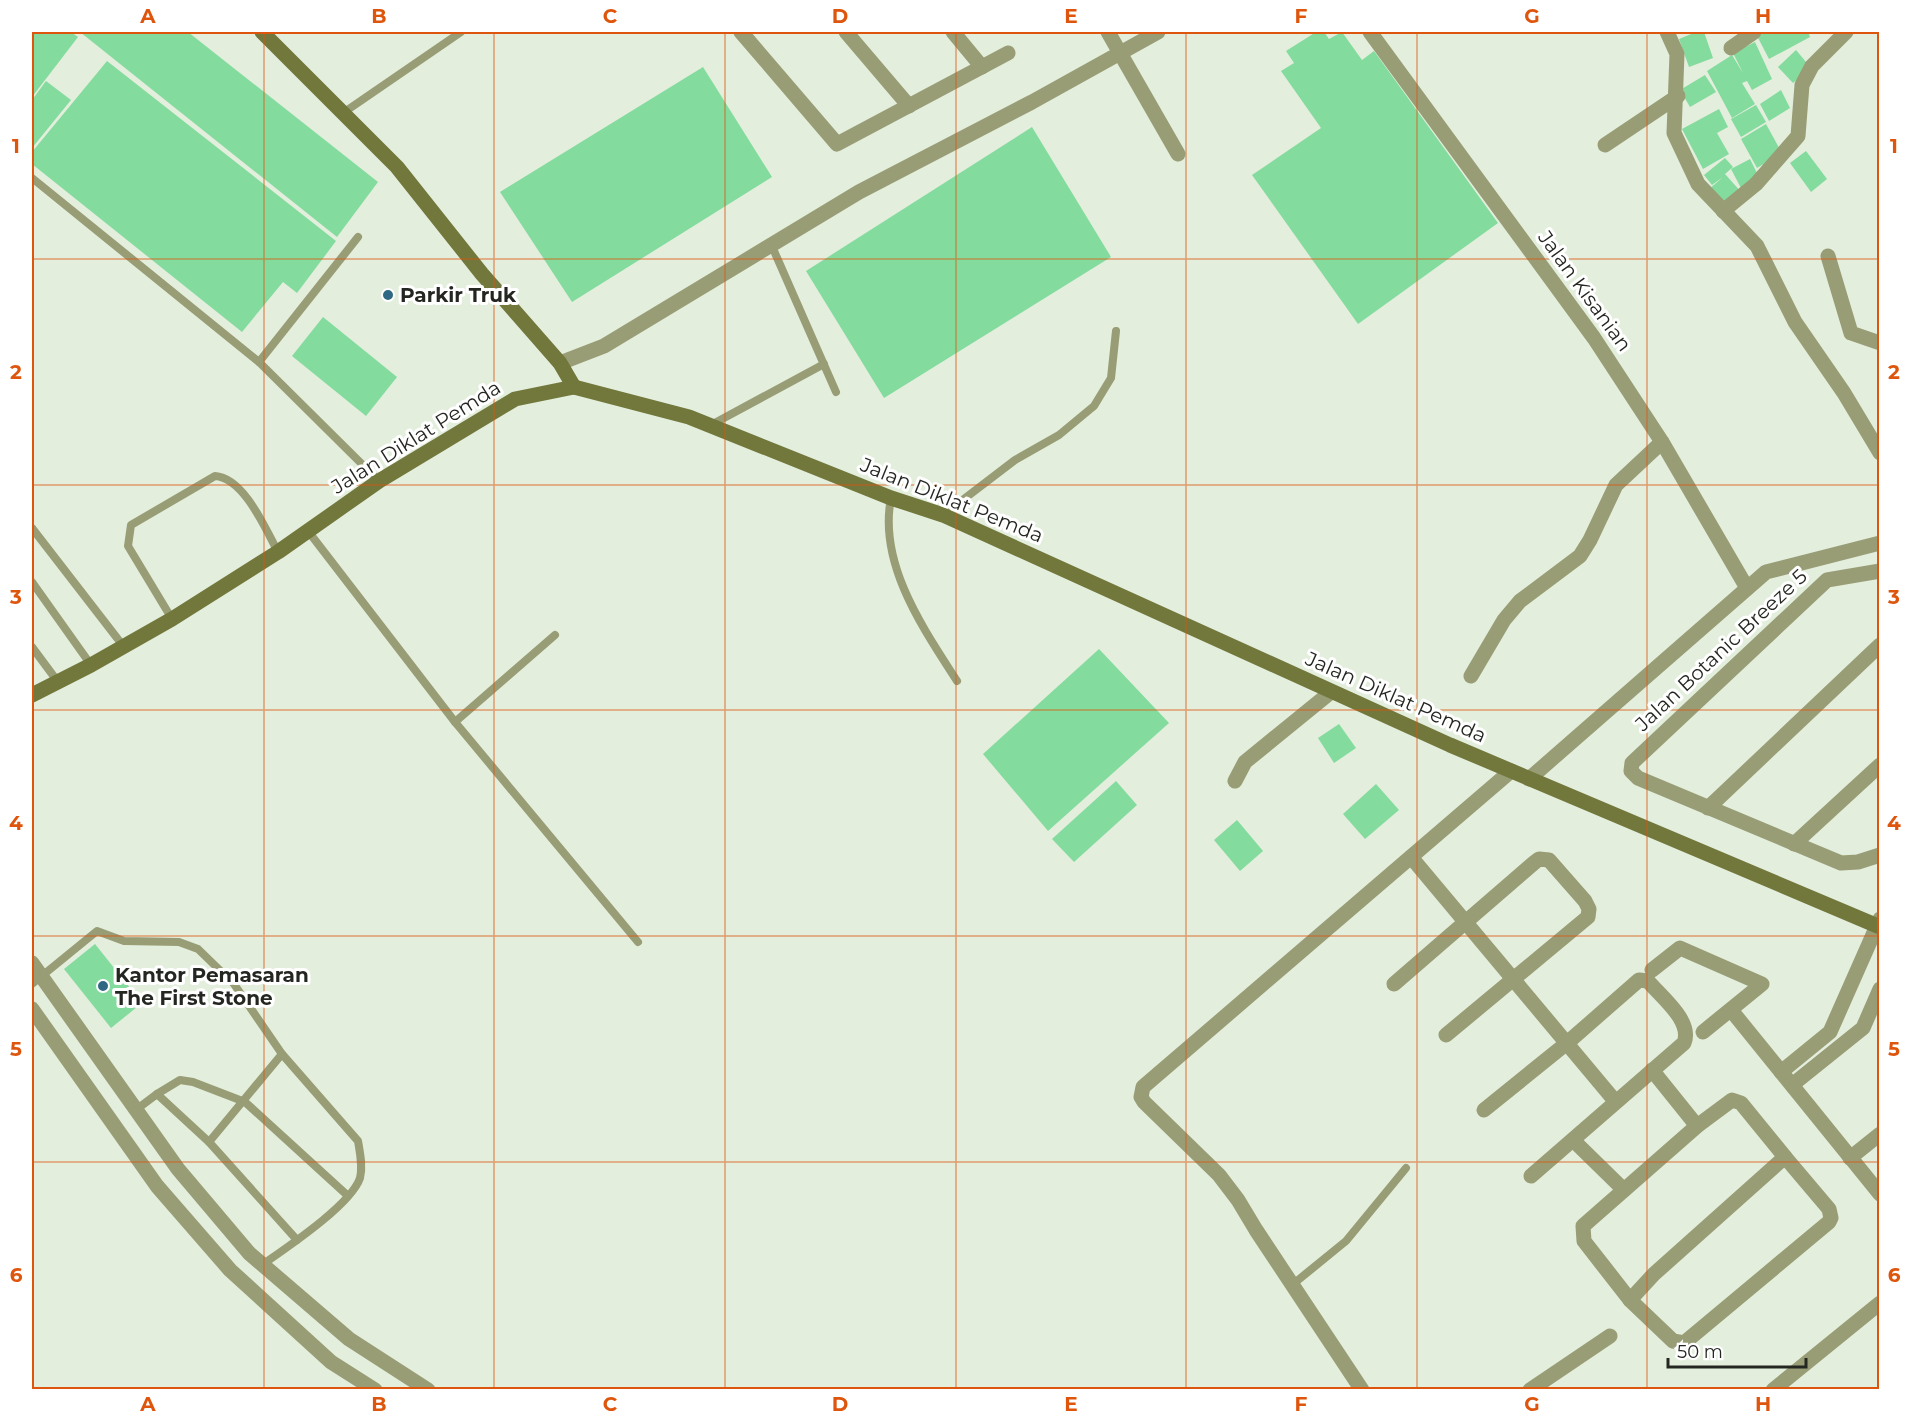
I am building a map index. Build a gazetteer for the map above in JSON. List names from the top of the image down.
{
  "streets": {
    "street": ["Jalan Kisanian", "Jalan Diklat Pemda", "Jalan Botanic Breeze 5"]
  },
  "places": ["Parkir Truk", "Kantor Pemasaran The First Stone"],
  "scale_bar": "50 m",
  "grid": {
    "columns": [
      "A",
      "B",
      "C",
      "D",
      "E",
      "F",
      "G",
      "H"
    ],
    "rows": [
      "1",
      "2",
      "3",
      "4",
      "5",
      "6"
    ]
  }
}
